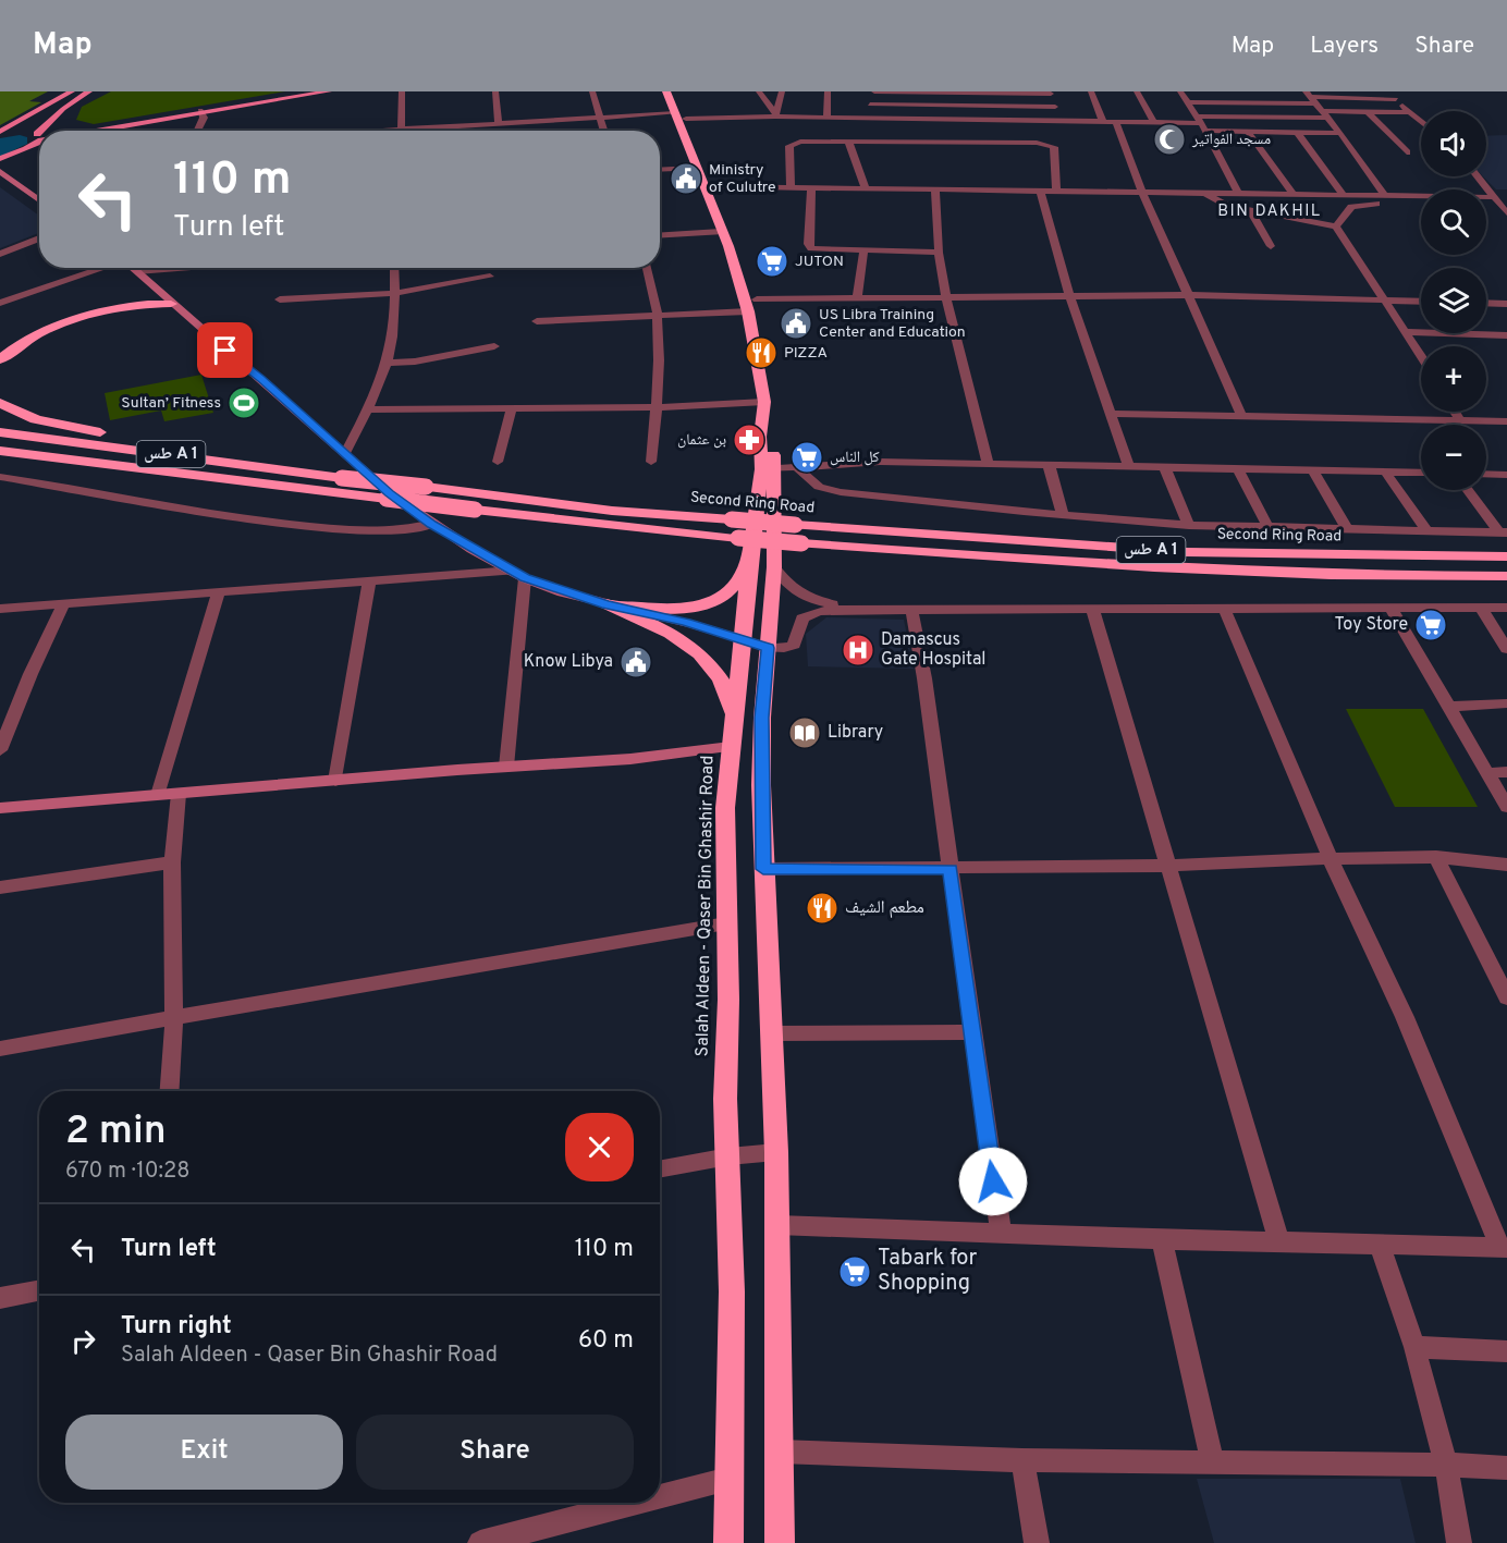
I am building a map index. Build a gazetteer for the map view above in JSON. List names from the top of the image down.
{
  "streets": {
    "highway": ["طس A 1", "Second Ring Road", "Salah Aldeen - Qaser Bin Ghashir Road"]
  },
  "districts": ["BIN DAKHIL"],
  "places": {
    "mosque": ["مسجد الفواتير"],
    "public building": ["Ministry of Culutre", "US Libra Training Center and Education", "Know Libya"],
    "supermarket": [
      "JUTON",
      "كل الناس",
      "Toy Store",
      "Tabark for Shopping"
    ],
    "restaurant": ["PIZZA", "مطعم الشيف"],
    "sports": ["Sultan’ Fitness"],
    "pharmacy": ["بن عثمان"],
    "hospital": ["Damascus Gate Hospital"],
    "library": ["Library"]
  },
  "page": {
    "header": "Map",
    "nav": ["Map", "Layers", "Share"],
    "map_buttons": ["+", "−"],
    "turn": ["110 m", "Turn left"],
    "heading": ["2 min", "670 m · 10:28"],
    "list": [
      {
        "name": "Turn left",
        "value": "110 m"
      },
      {
        "name": "Turn right",
        "note": "Salah Aldeen - Qaser Bin Ghashir Road",
        "value": "60 m"
      }
    ],
    "buttons": ["Exit", "Share"]
  }
}
